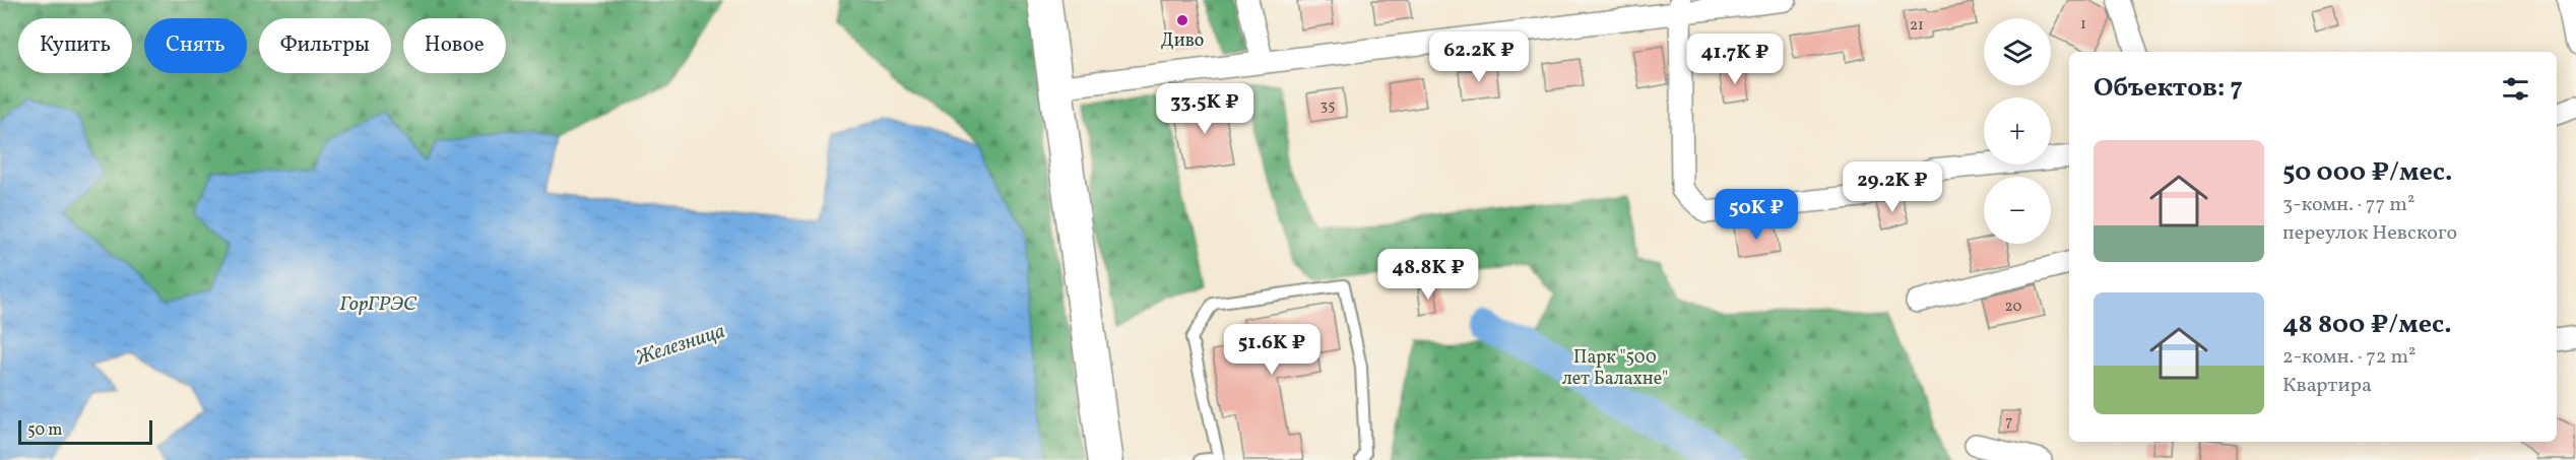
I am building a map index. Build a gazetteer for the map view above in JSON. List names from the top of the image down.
{
  "water": ["ГорГРЭС", "Железница"],
  "parks": ["Парк \"500 лет Балахне\""],
  "places": ["Диво"],
  "house_numbers": [
    "1",
    "21",
    "35",
    "20",
    "7"
  ],
  "scale_bar": "50 m",
  "page": {
    "map_buttons": ["+", "−"],
    "chip": [
      "Купить",
      "Снять",
      "Фильтры",
      "Новое"
    ],
    "price": [
      "62.2K ₽",
      "41.7K ₽",
      "33.5K ₽",
      "29.2K ₽",
      "50K ₽",
      "48.8K ₽",
      "51.6K ₽"
    ],
    "heading": "Объектов: 7",
    "list": [
      {
        "name": "50 000 ₽/мес.",
        "note": "3-комн. · 77 m² · переулок Невского"
      },
      {
        "name": "48 800 ₽/мес.",
        "note": "2-комн. · 72 m² · Квартира"
      }
    ],
    "scale": "50 m"
  }
}
